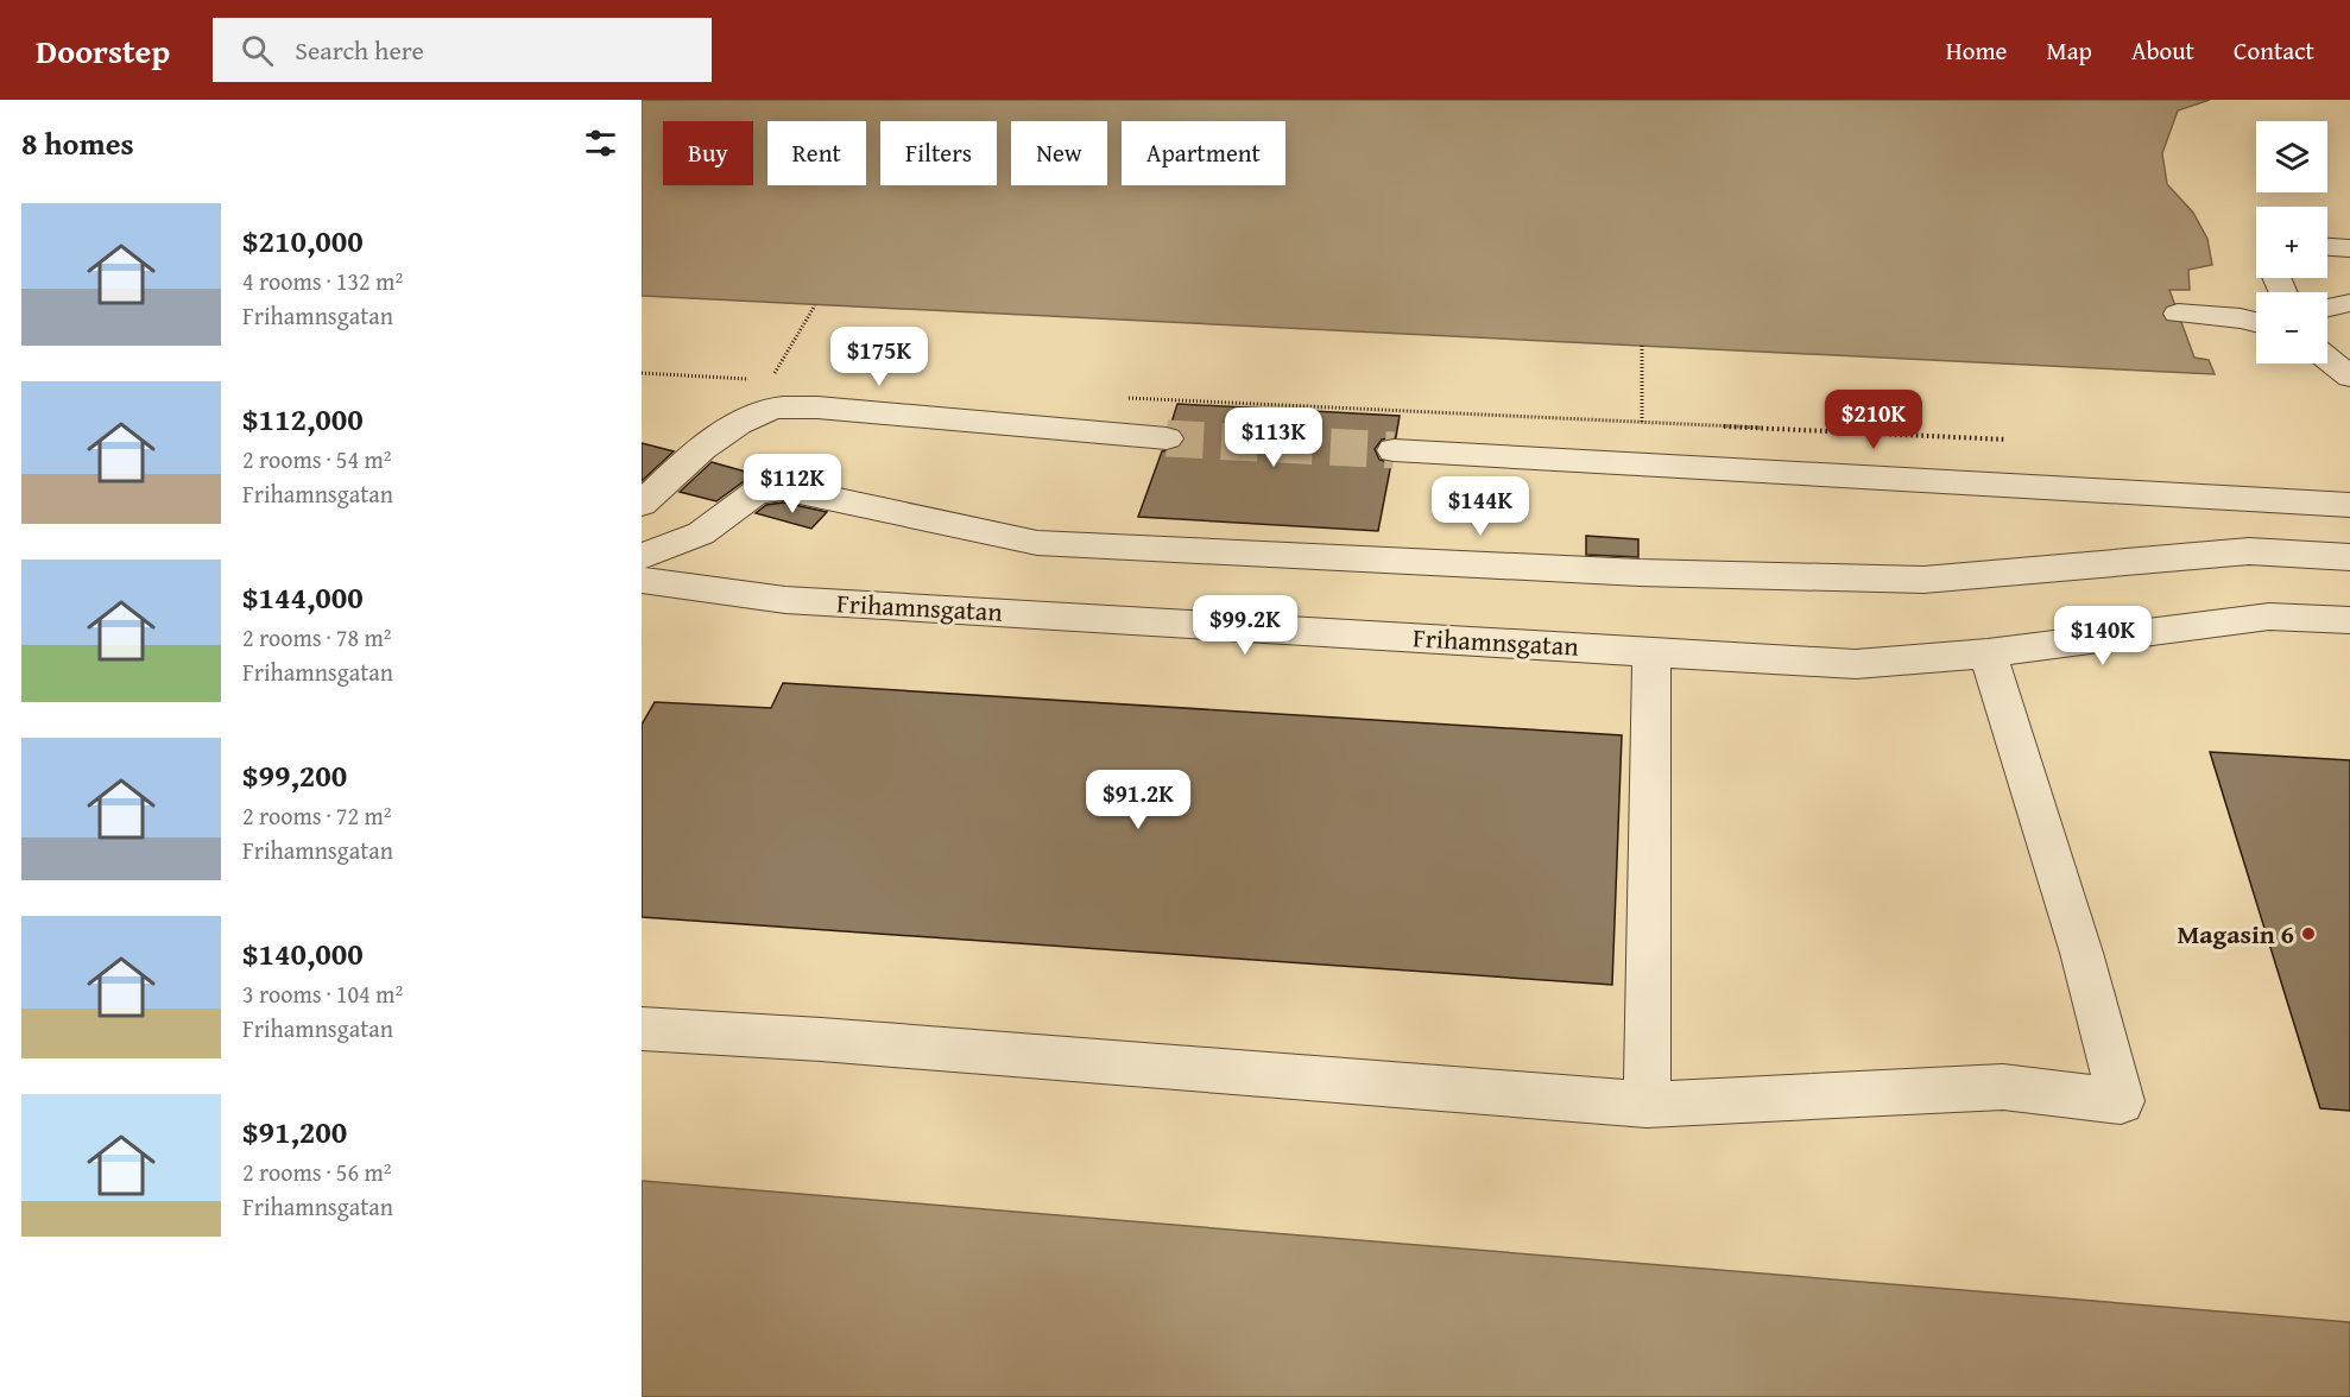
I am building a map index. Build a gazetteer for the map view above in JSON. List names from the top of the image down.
{
  "streets": {
    "street": ["Frihamnsgatan"]
  },
  "places": ["Magasin 6"],
  "page": {
    "header": "Doorstep",
    "search": "Search here",
    "nav": [
      "Home",
      "Map",
      "About",
      "Contact"
    ],
    "heading": "8 homes",
    "map_buttons": ["+", "−"],
    "chip": [
      "Buy",
      "Rent",
      "Filters",
      "New",
      "Apartment"
    ],
    "list": [
      {
        "name": "$210,000",
        "note": "4 rooms · 132 m² · Frihamnsgatan"
      },
      {
        "name": "$112,000",
        "note": "2 rooms · 54 m² · Frihamnsgatan"
      },
      {
        "name": "$144,000",
        "note": "2 rooms · 78 m² · Frihamnsgatan"
      },
      {
        "name": "$99,200",
        "note": "2 rooms · 72 m² · Frihamnsgatan"
      },
      {
        "name": "$140,000",
        "note": "3 rooms · 104 m² · Frihamnsgatan"
      },
      {
        "name": "$91,200",
        "note": "2 rooms · 56 m² · Frihamnsgatan"
      }
    ],
    "price": [
      "$175K",
      "$210K",
      "$113K",
      "$112K",
      "$144K",
      "$99.2K",
      "$140K",
      "$91.2K"
    ]
  }
}
